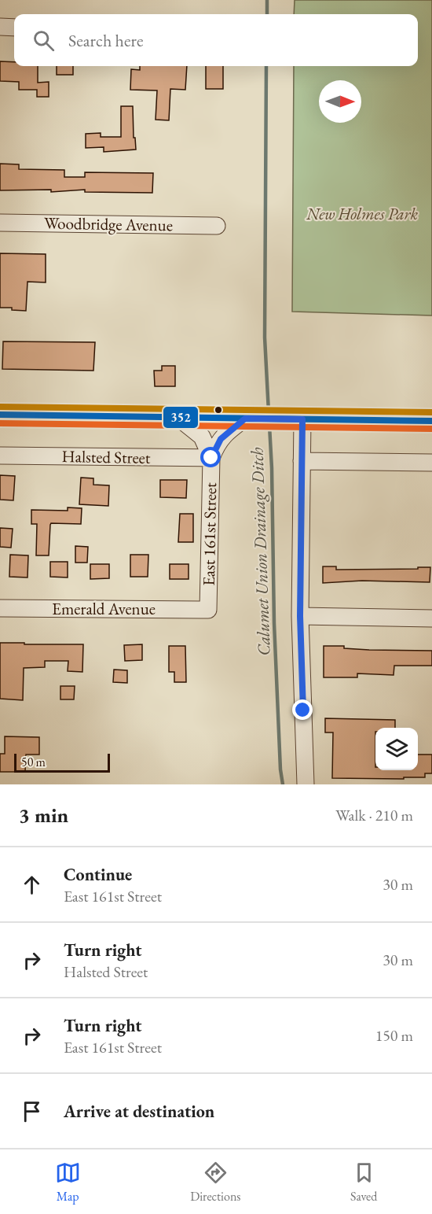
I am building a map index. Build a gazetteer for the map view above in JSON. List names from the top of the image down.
{
  "streets": {
    "street": [
      "Woodbridge Avenue",
      "Halsted Street",
      "East 161st Street",
      "Emerald Avenue"
    ]
  },
  "crossings": [
    ["Halsted Street", "East 161st Street"],
    ["East 161st Street", "Emerald Avenue"]
  ],
  "water": ["Calumet Union Drainage Ditch"],
  "parks": ["New Holmes Park"],
  "lines": ["transit line 352"],
  "scale_bar": "50 m",
  "north": "right",
  "page": {
    "search": "Search here",
    "scale": "50 m",
    "heading": ["3 min", "Walk · 210 m"],
    "list": [
      ["Continue", "East 161st Street", "30 m"],
      ["Turn right", "Halsted Street", "30 m"],
      ["Turn right", "East 161st Street", "150 m"],
      "Arrive at destination"
    ],
    "nav": ["Map", "Directions", "Saved"]
  }
}
